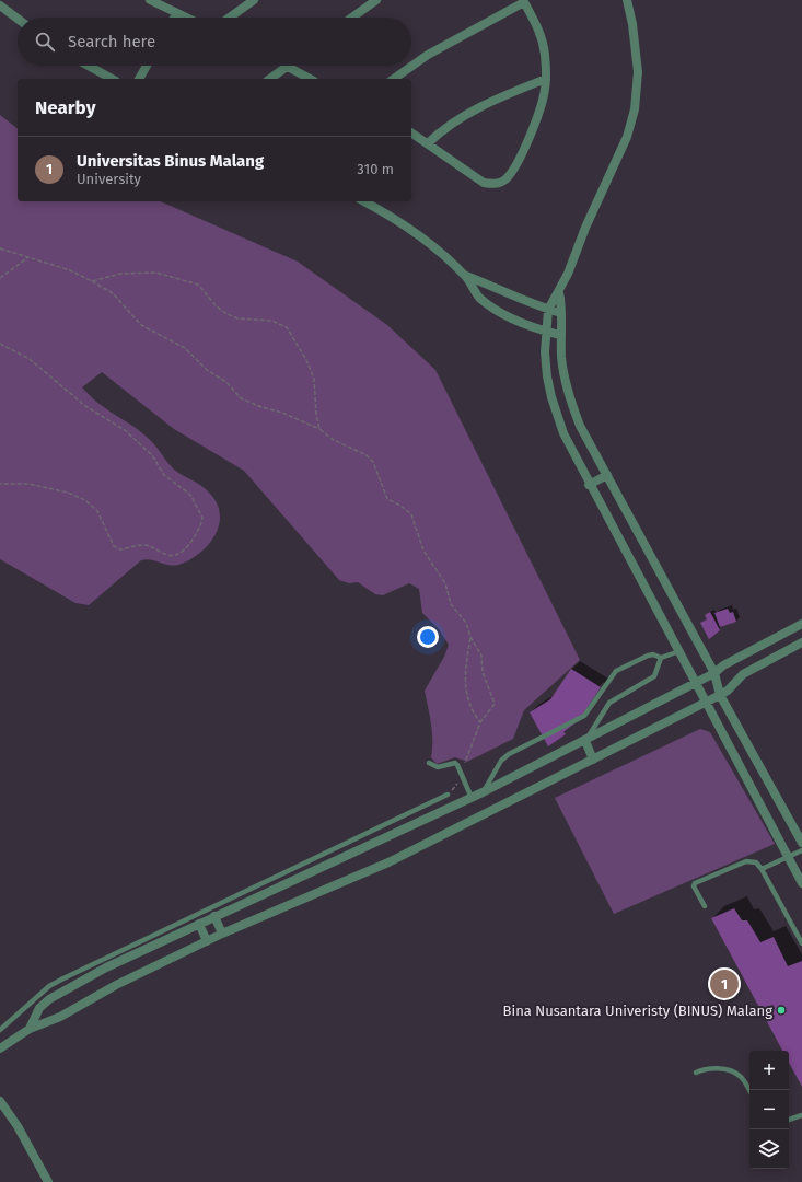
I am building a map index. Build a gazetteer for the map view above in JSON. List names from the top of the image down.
{
  "places": ["Bina Nusantara Univeristy (BINUS) Malang"],
  "page": {
    "search": "Search here",
    "heading": "Nearby",
    "list": [
      {
        "mark": "1",
        "name": "Universitas Binus Malang",
        "note": "University",
        "value": "310 m"
      }
    ],
    "pins": "1",
    "map_buttons": ["+", "−"]
  }
}
